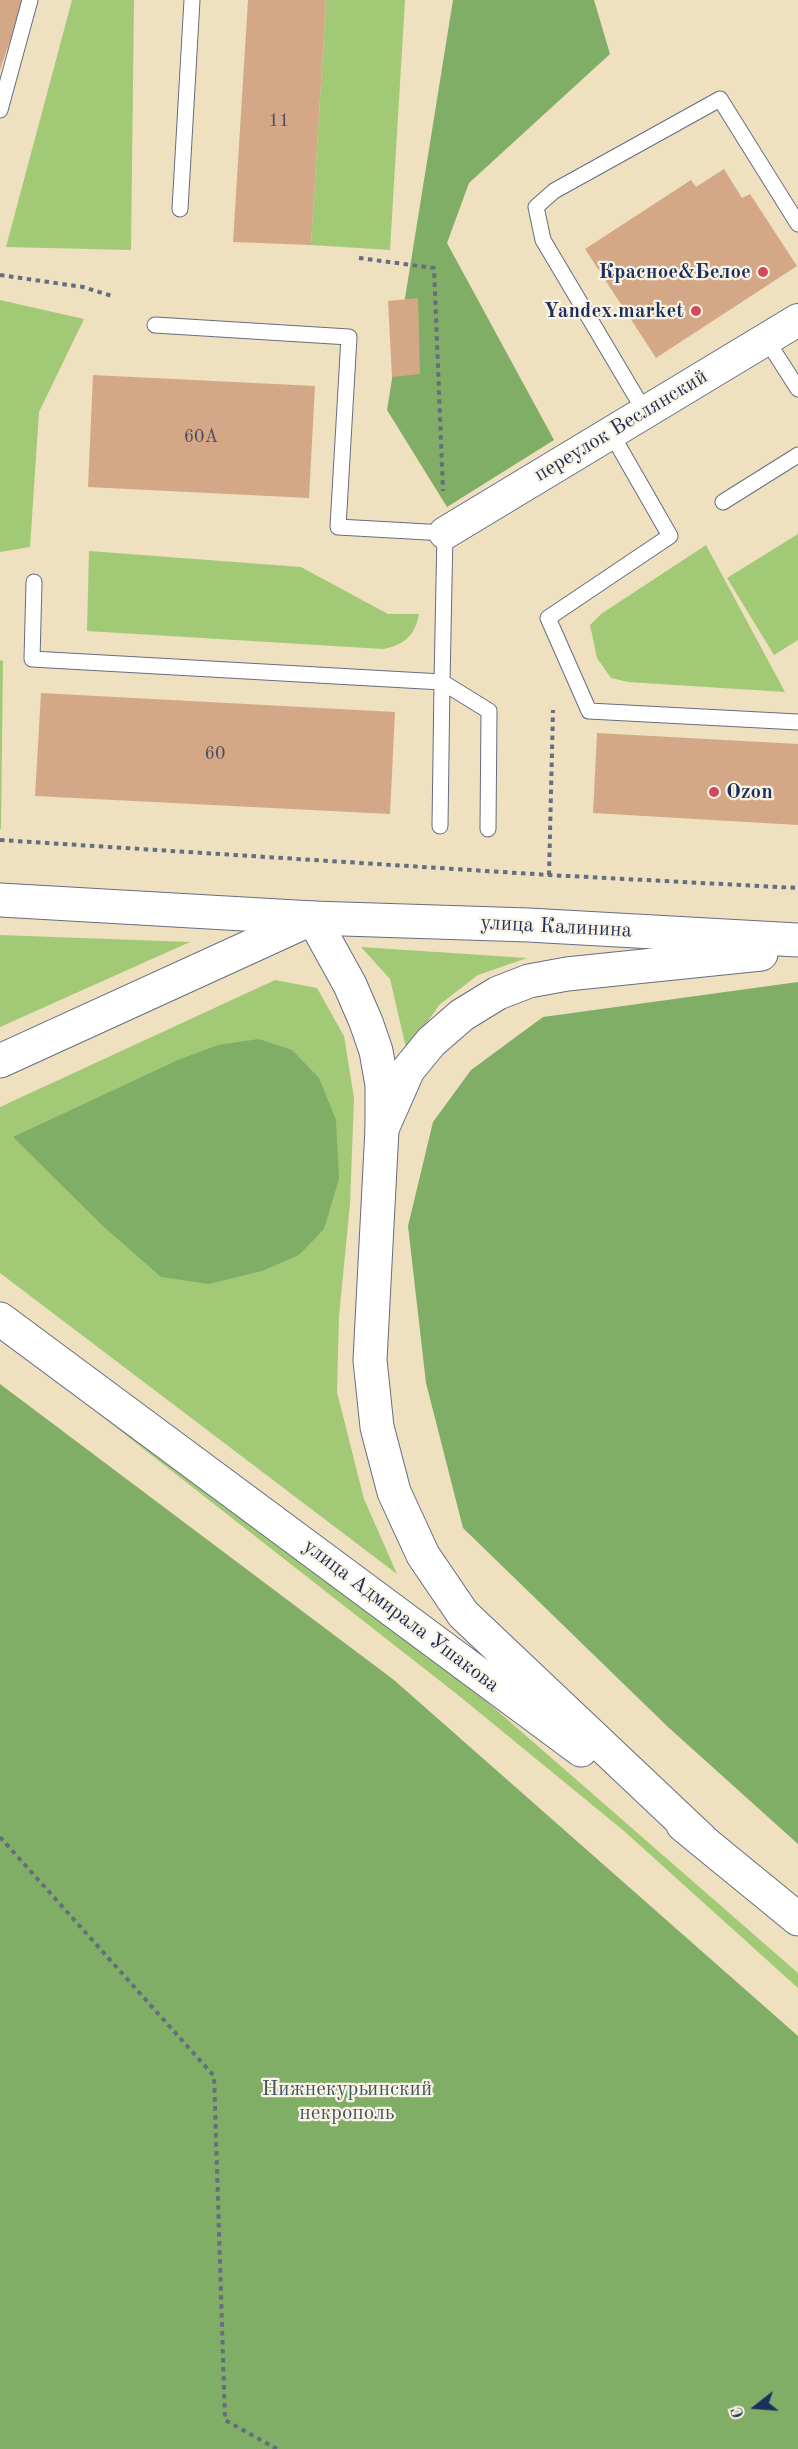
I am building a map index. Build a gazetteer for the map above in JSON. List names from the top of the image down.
{
  "streets": {
    "main road": ["улица Калинина", "улица Адмирала Ушакова"],
    "street": ["переулок Веслянский"]
  },
  "parks": ["Нижнекурьинский некрополь"],
  "places": ["Красное&Белое", "Yandex.market", "Ozon"],
  "house_numbers": ["11", "60А", "60"],
  "north": "left"
}
